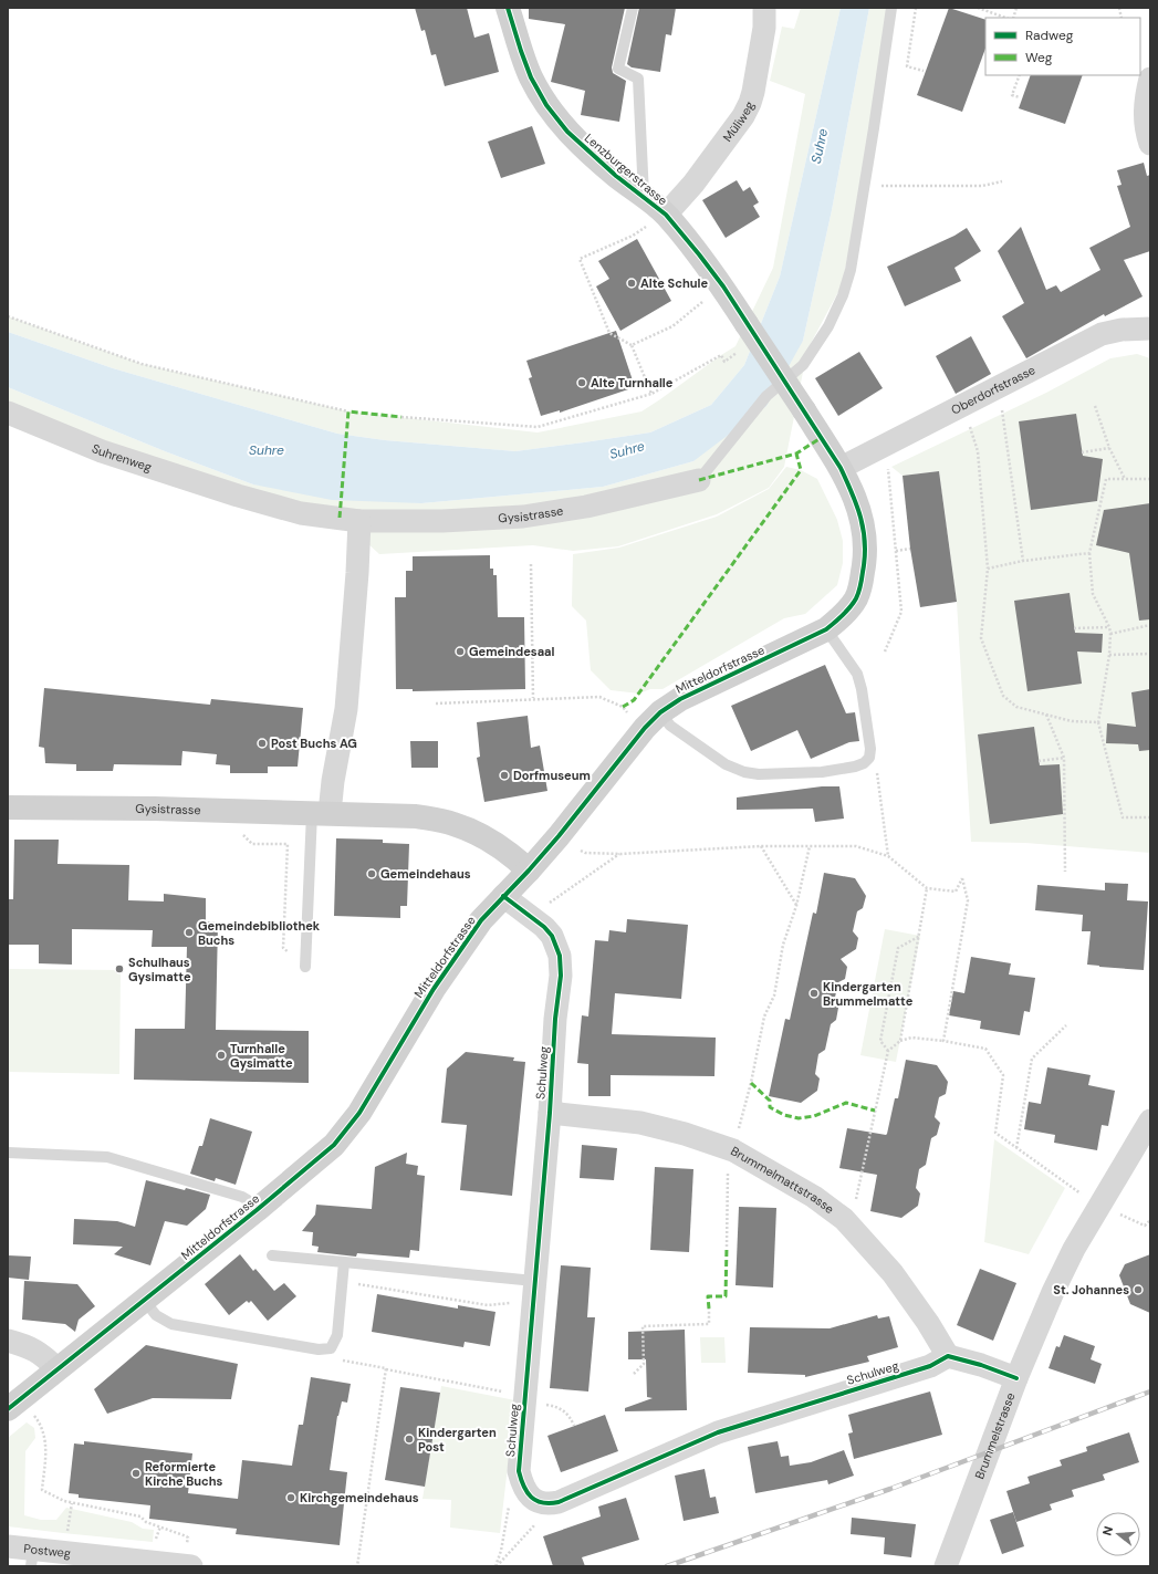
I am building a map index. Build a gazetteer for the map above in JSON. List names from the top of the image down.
{
  "streets": {
    "main road": ["Lenzburgerstrasse", "Gysistrasse", "Mitteldorfstrasse"],
    "street": [
      "Müliweg",
      "Oberdorfstrasse",
      "Suhrenweg",
      "Schulweg",
      "Brummelmattstrasse",
      "Brummelstrasse",
      "Postweg"
    ]
  },
  "crossings": [
    ["Müliweg", "Lenzburgerstrasse"],
    ["Lenzburgerstrasse", "Oberdorfstrasse"],
    ["Lenzburgerstrasse", "Mitteldorfstrasse"],
    ["Oberdorfstrasse", "Mitteldorfstrasse"],
    ["Suhrenweg", "Gysistrasse"],
    ["Gysistrasse", "Mitteldorfstrasse"],
    ["Mitteldorfstrasse", "Schulweg"],
    ["Schulweg", "Brummelmattstrasse"]
  ],
  "water": ["Suhre"],
  "places": [
    "Alte Schule",
    "Alte Turnhalle",
    "Gemeindesaal",
    "Post Buchs AG",
    "Dorfmuseum",
    "Gemeindehaus",
    "Gemeindebibliothek Buchs",
    "Schulhaus Gysimatte",
    "Kindergarten Brummelmatte",
    "Turnhalle Gysimatte",
    "St. Johannes",
    "Kindergarten Post",
    "Reformierte Kirche Buchs",
    "Kirchgemeindehaus"
  ],
  "legend": ["Radweg", "Weg"],
  "north": "left"
}
